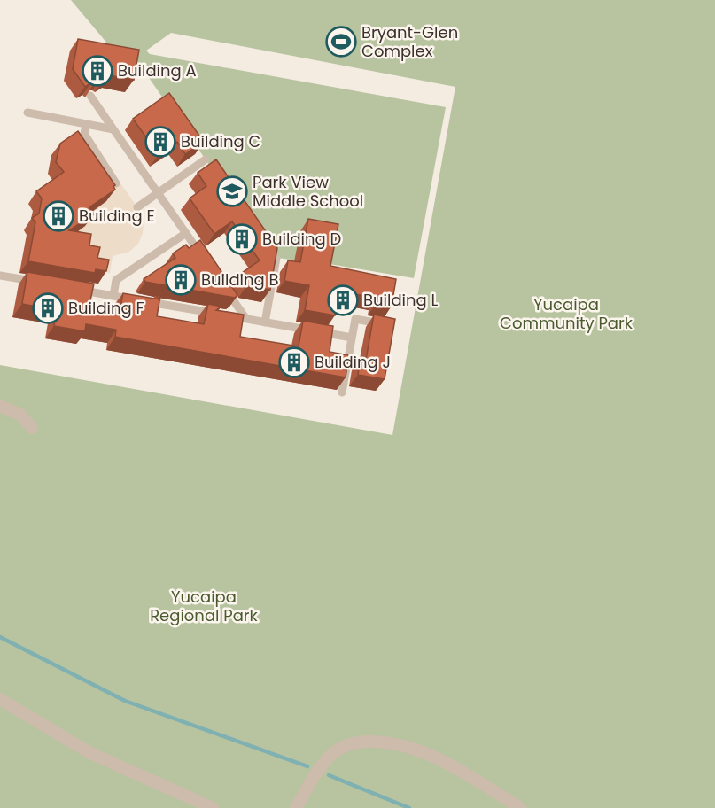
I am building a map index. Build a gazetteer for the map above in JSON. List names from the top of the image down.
{
  "parks": ["Yucaipa Community Park", "Yucaipa Regional Park"],
  "places": {
    "sports": ["Bryant-Glen Complex"],
    "building": [
      "Building A",
      "Building C",
      "Building E",
      "Building D",
      "Building B",
      "Building L",
      "Building F",
      "Building J"
    ],
    "school or university": ["Park View Middle School"]
  }
}
